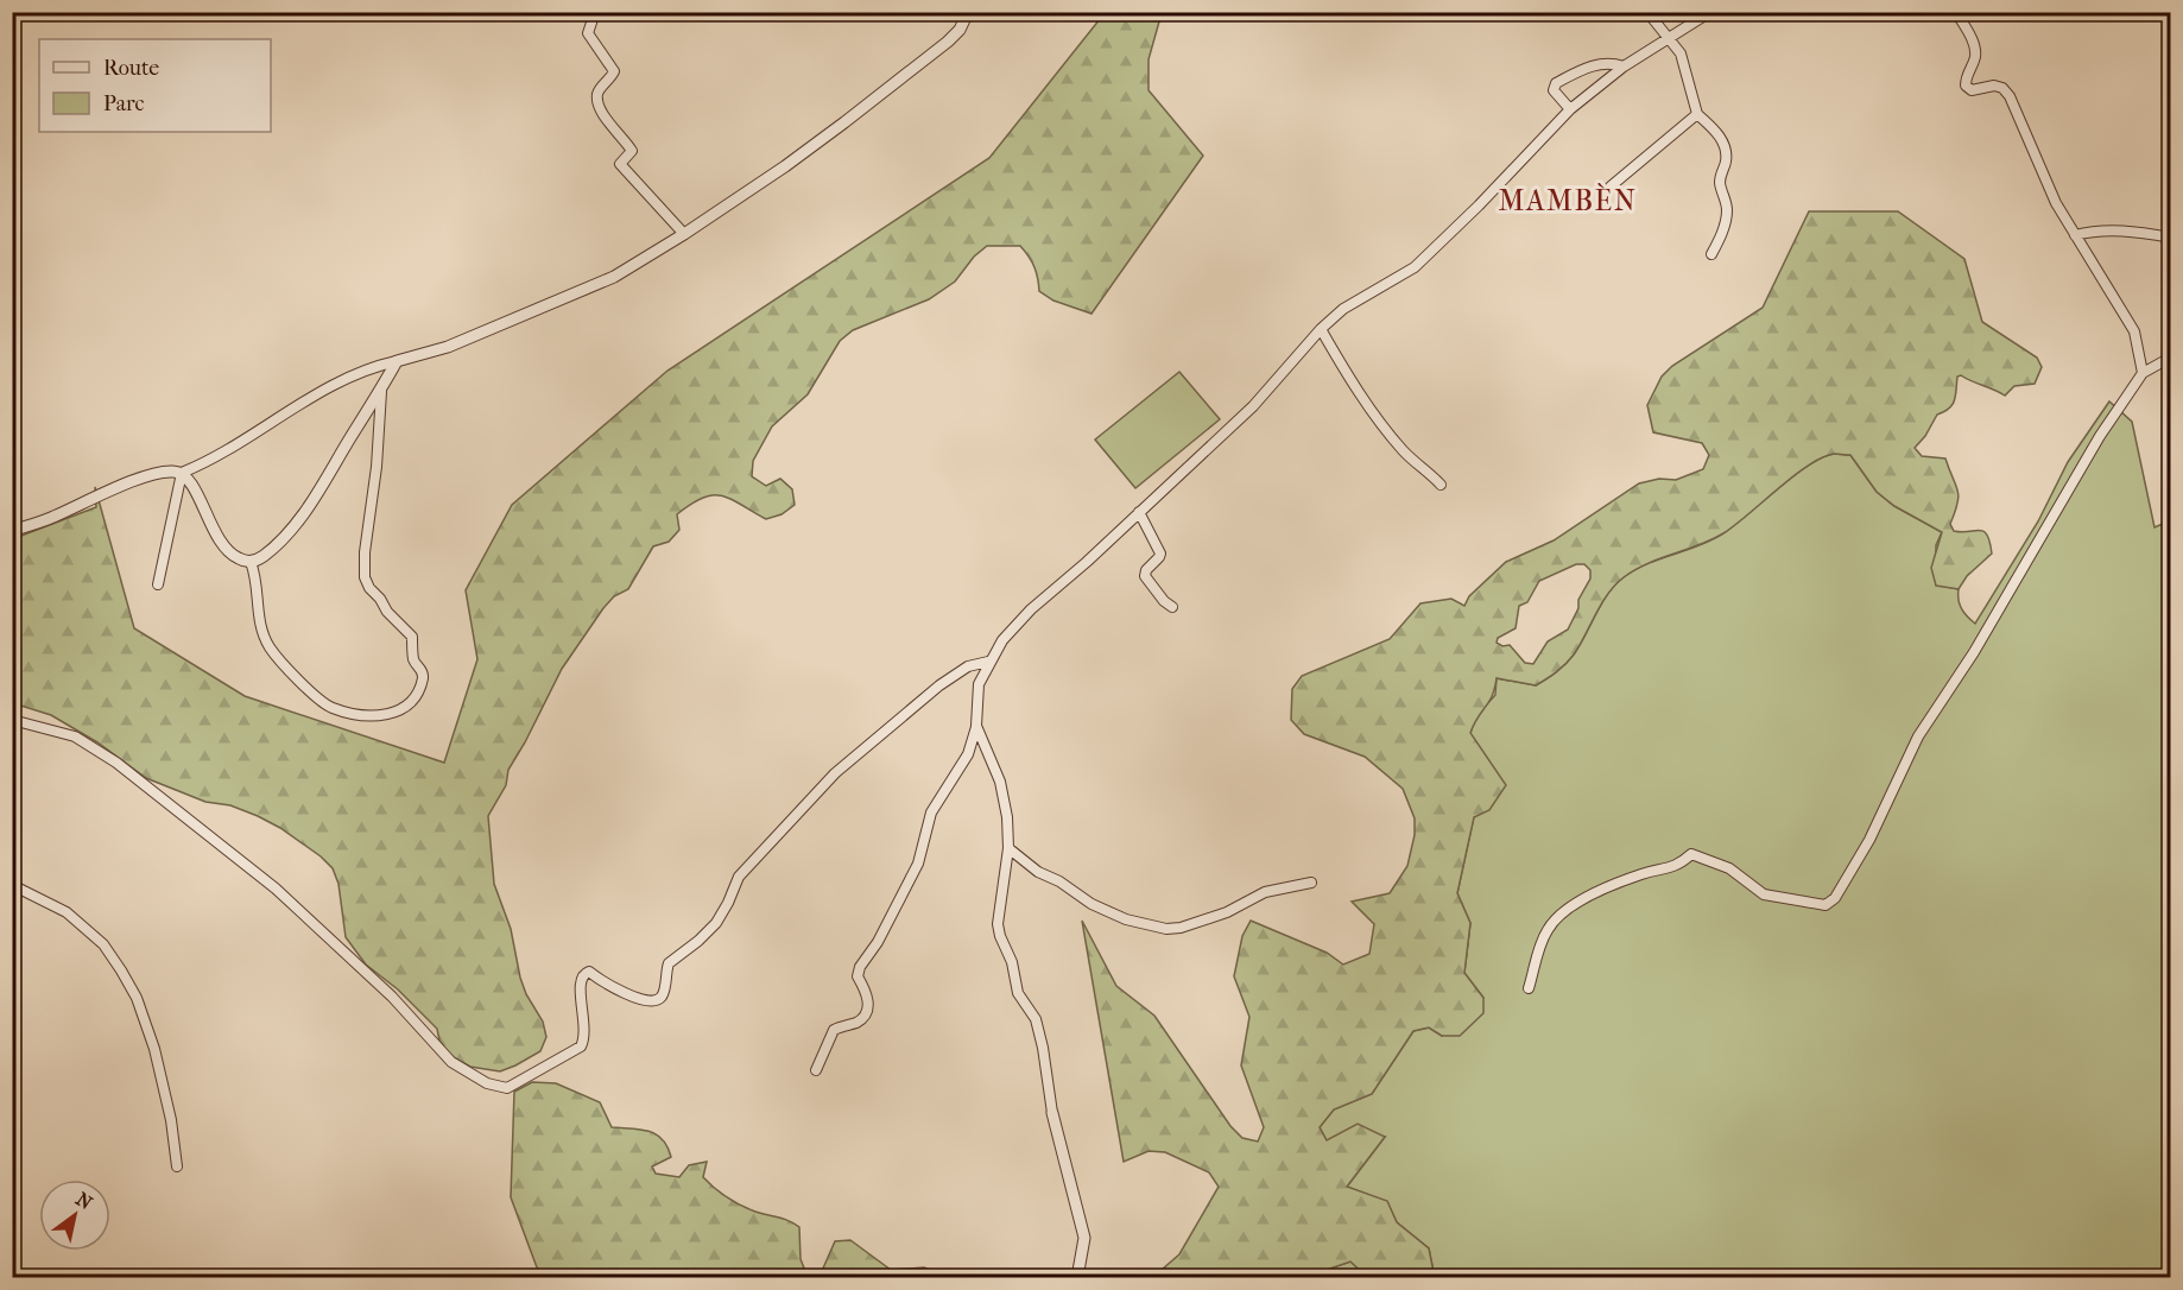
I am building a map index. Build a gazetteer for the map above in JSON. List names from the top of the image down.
{
  "districts": ["MAMBÈN"],
  "legend": ["Route", "Parc"],
  "north": "top right"
}
